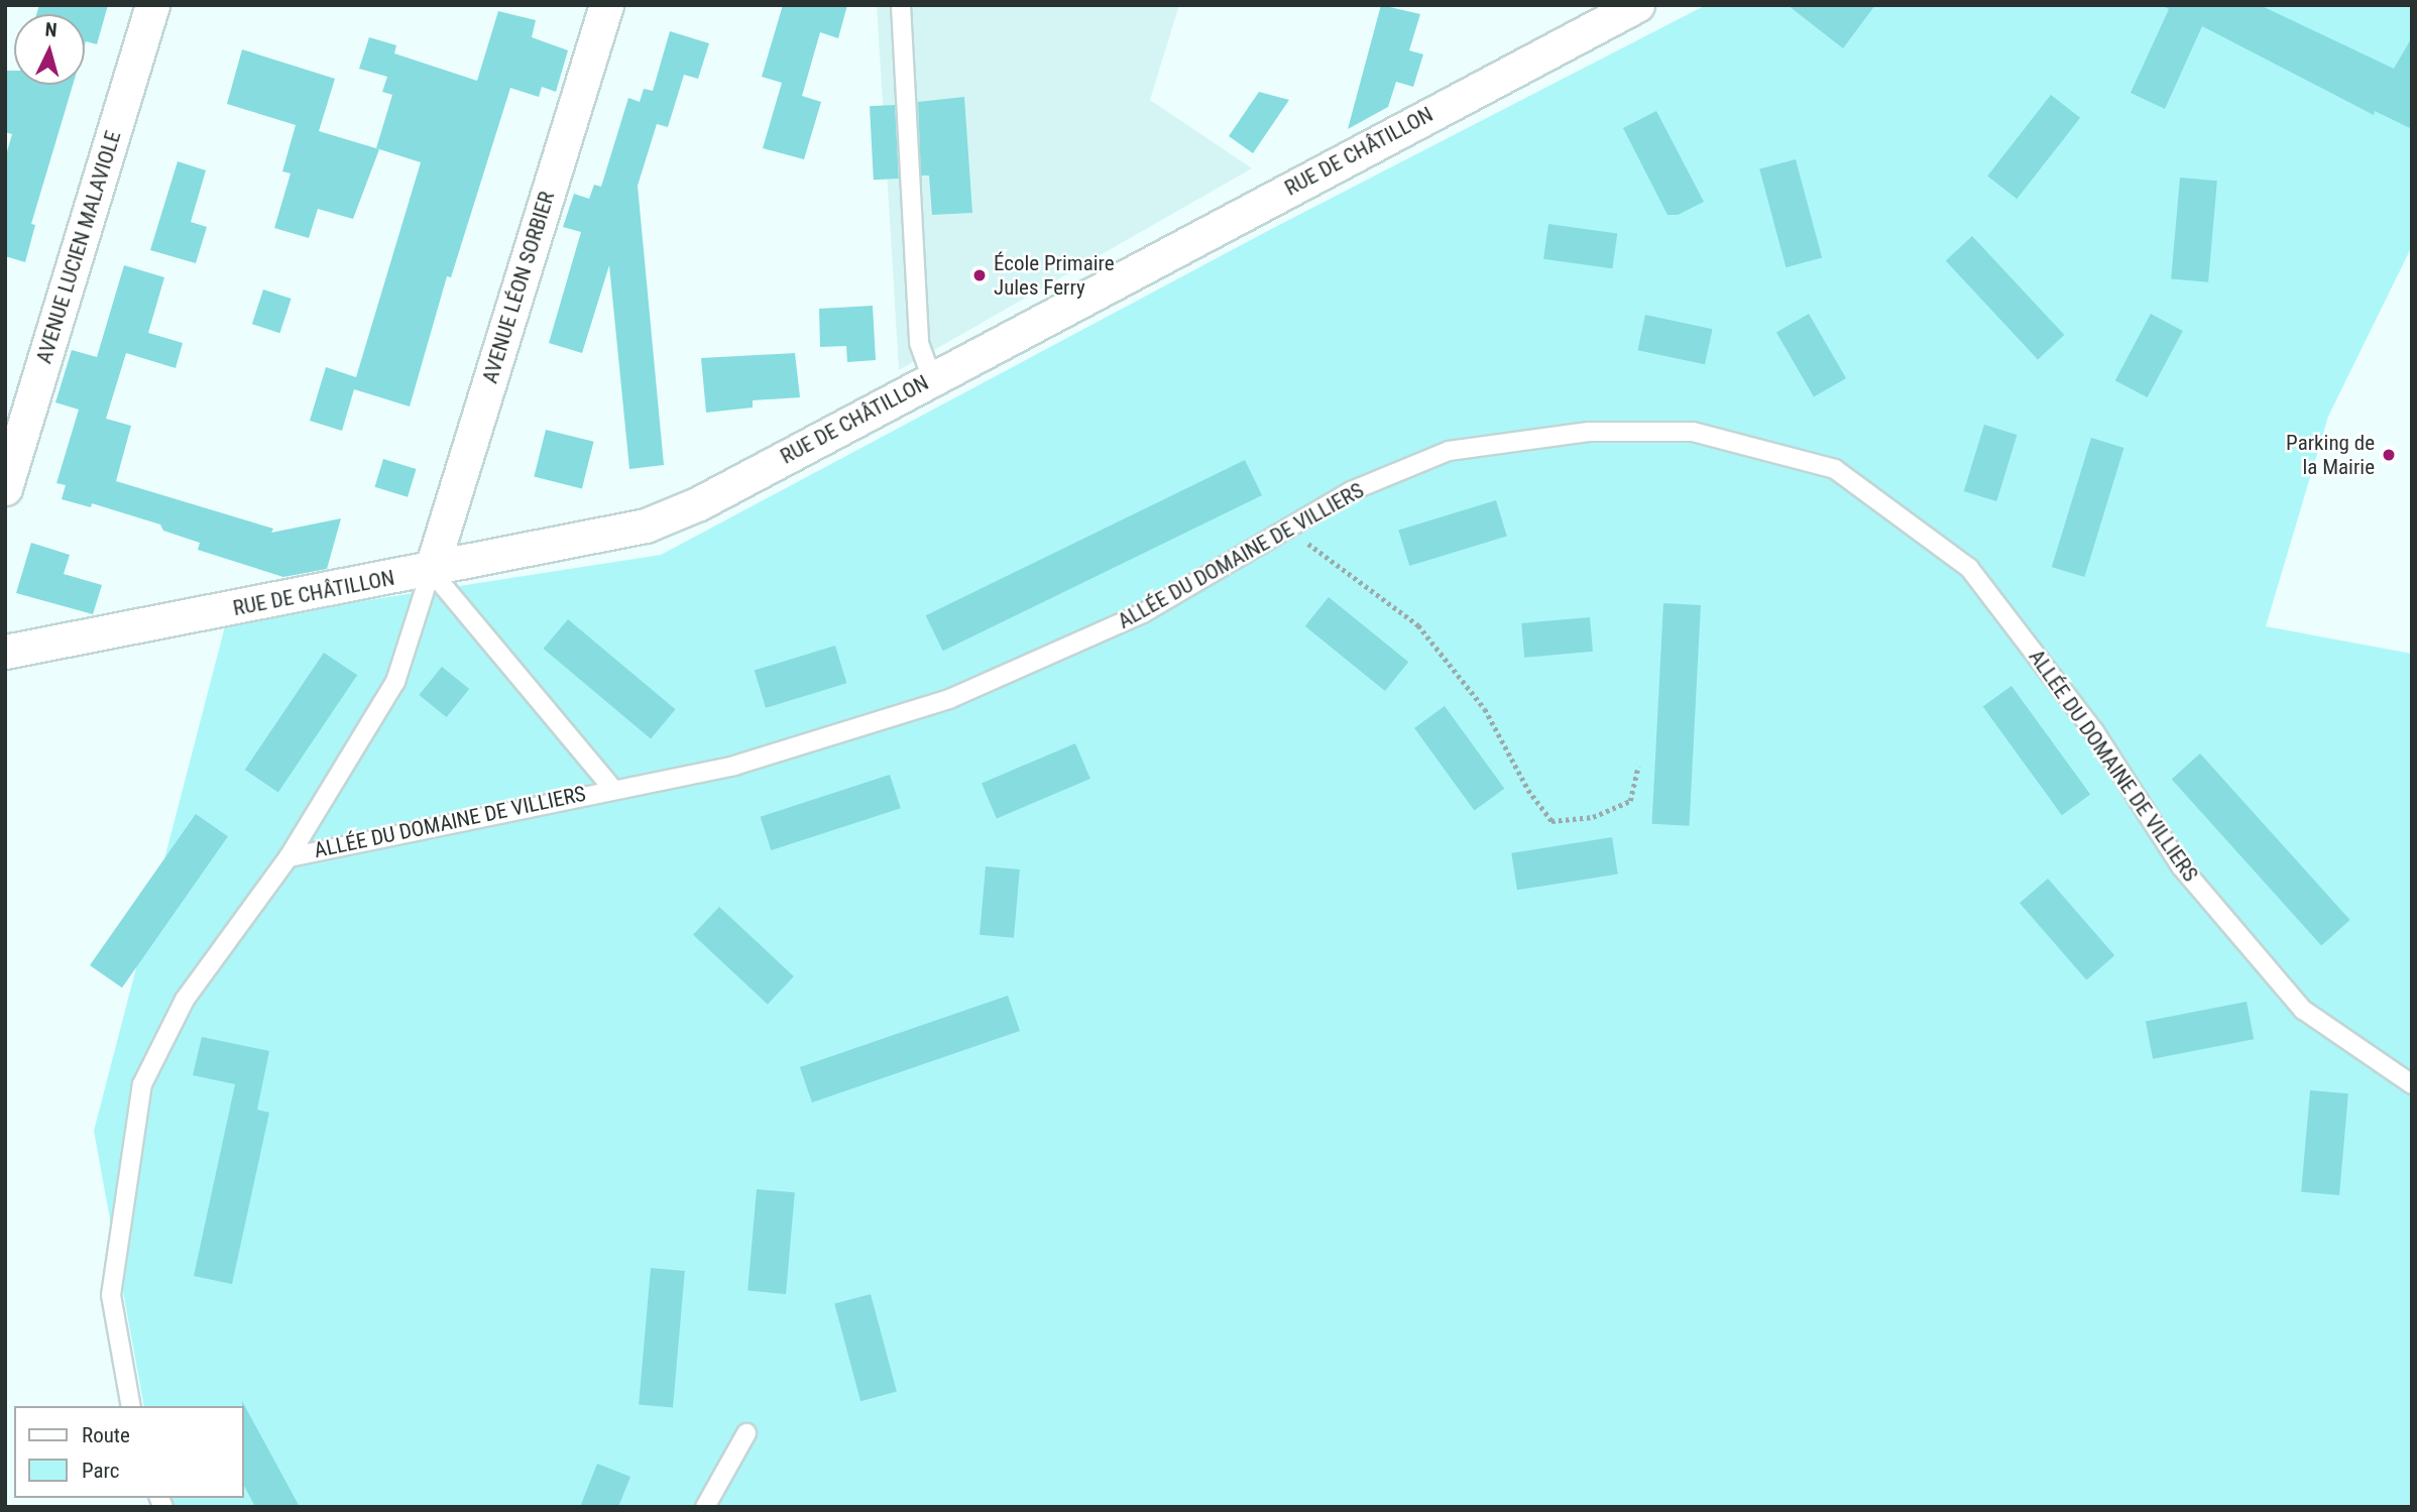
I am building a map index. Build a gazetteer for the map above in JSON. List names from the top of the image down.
{
  "streets": {
    "street": ["RUE DE CHÂTILLON", "AVENUE LUCIEN MALAVIOLE", "AVENUE LÉON SORBIER"],
    "lane": ["ALLÉE DU DOMAINE DE VILLIERS"]
  },
  "crossings": [
    ["RUE DE CHÂTILLON", "AVENUE LÉON SORBIER"],
    ["RUE DE CHÂTILLON", "ALLÉE DU DOMAINE DE VILLIERS"],
    ["AVENUE LÉON SORBIER", "ALLÉE DU DOMAINE DE VILLIERS"]
  ],
  "places": ["École Primaire Jules Ferry", "Parking de la Mairie"],
  "legend": ["Route", "Parc"],
  "north": "top"
}
